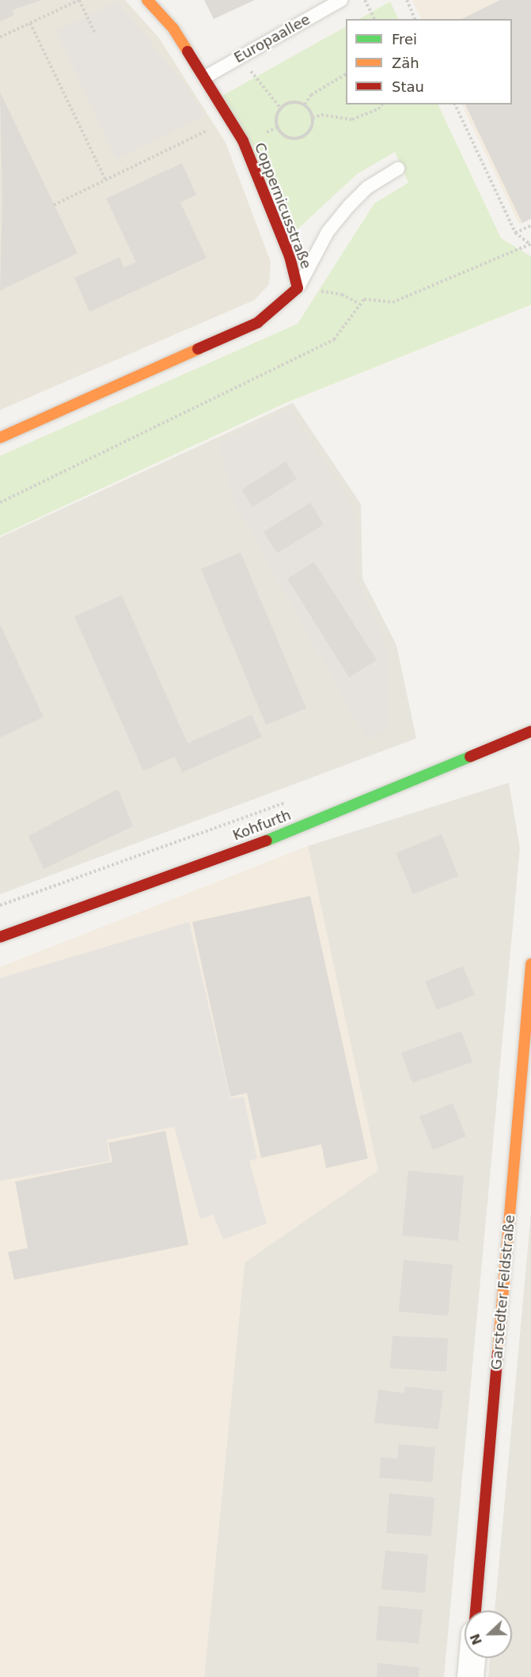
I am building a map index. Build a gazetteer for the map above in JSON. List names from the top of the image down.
{
  "streets": {
    "street": ["Coppernicusstraße", "Kohfurth", "Garstedter Feldstraße"],
    "lane": ["Europaallee"]
  },
  "crossings": [
    ["Europaallee", "Coppernicusstraße"]
  ],
  "legend": ["Frei", "Zäh", "Stau"],
  "north": "left"
}
